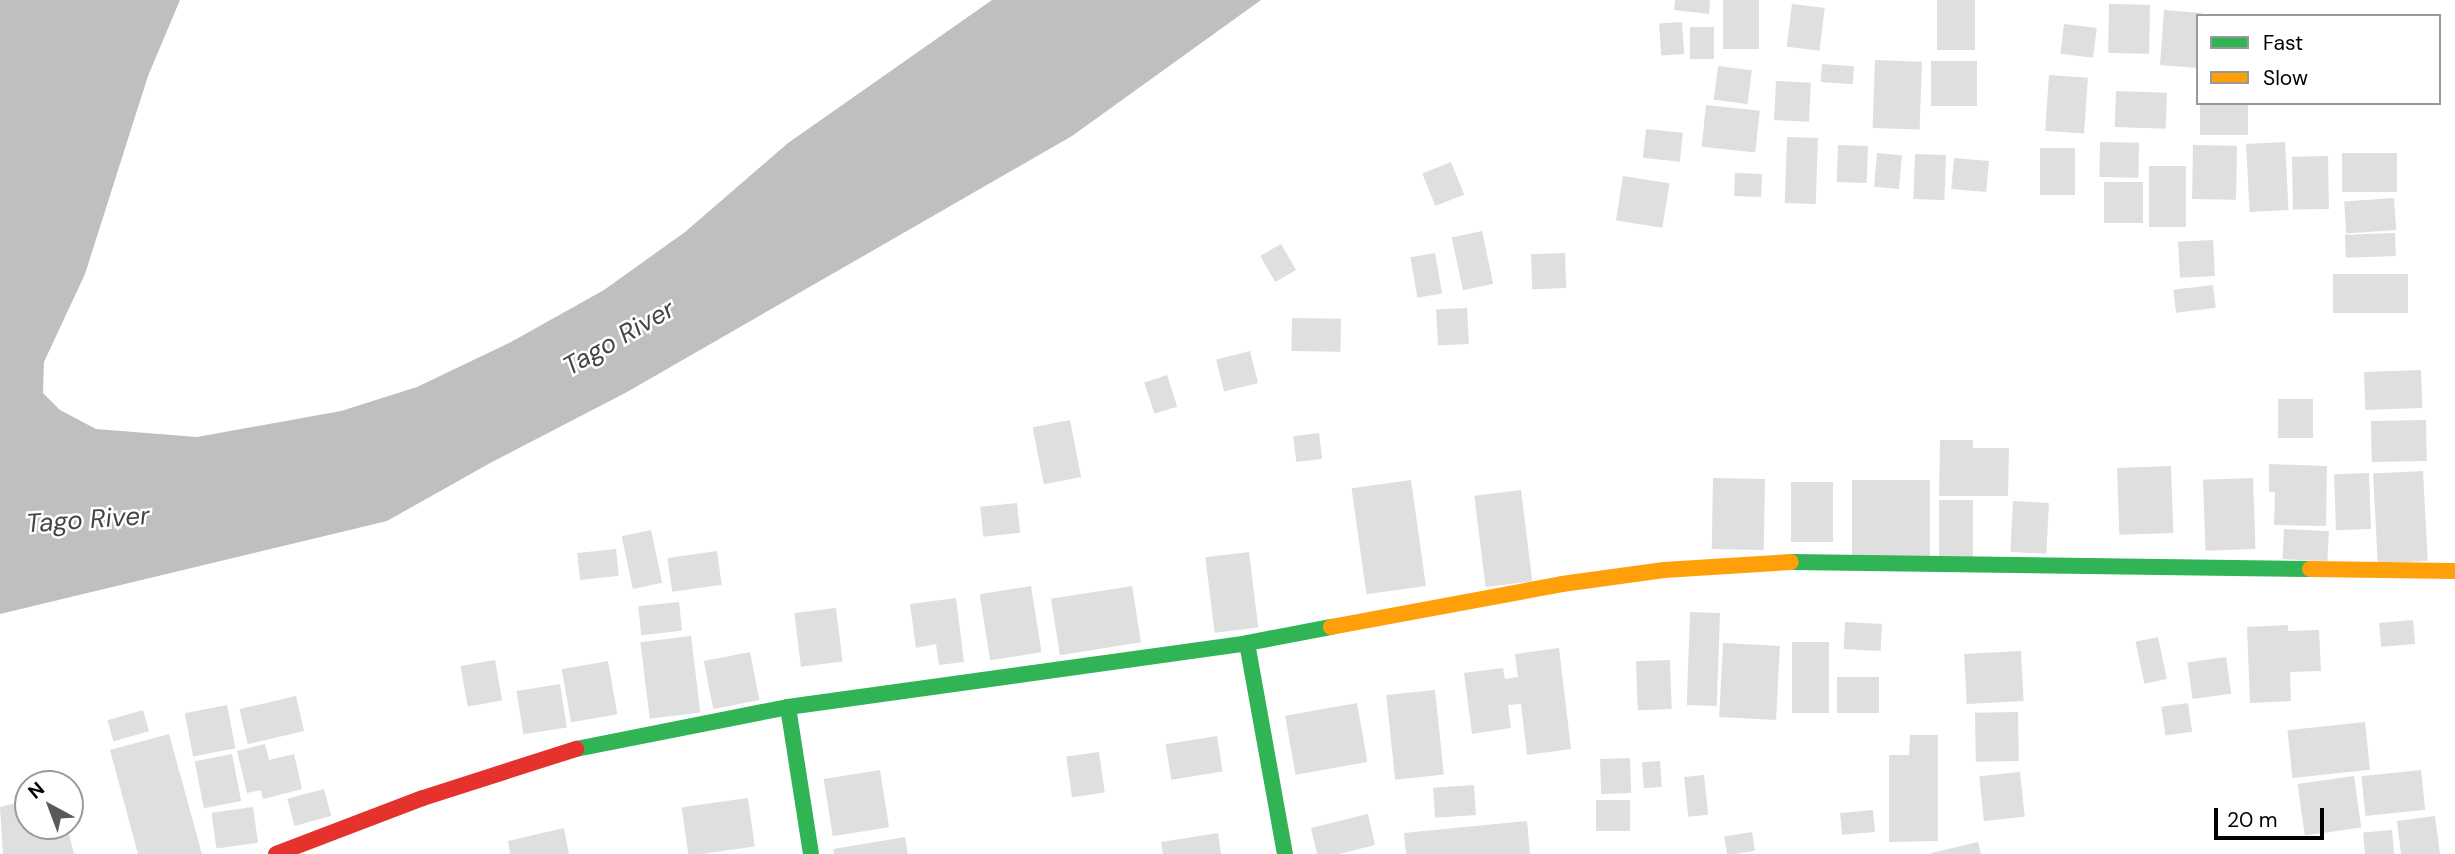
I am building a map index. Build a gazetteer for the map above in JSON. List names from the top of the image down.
{
  "water": ["Tago River"],
  "legend": ["Fast", "Slow"],
  "scale_bar": "20 m",
  "north": "top left"
}
